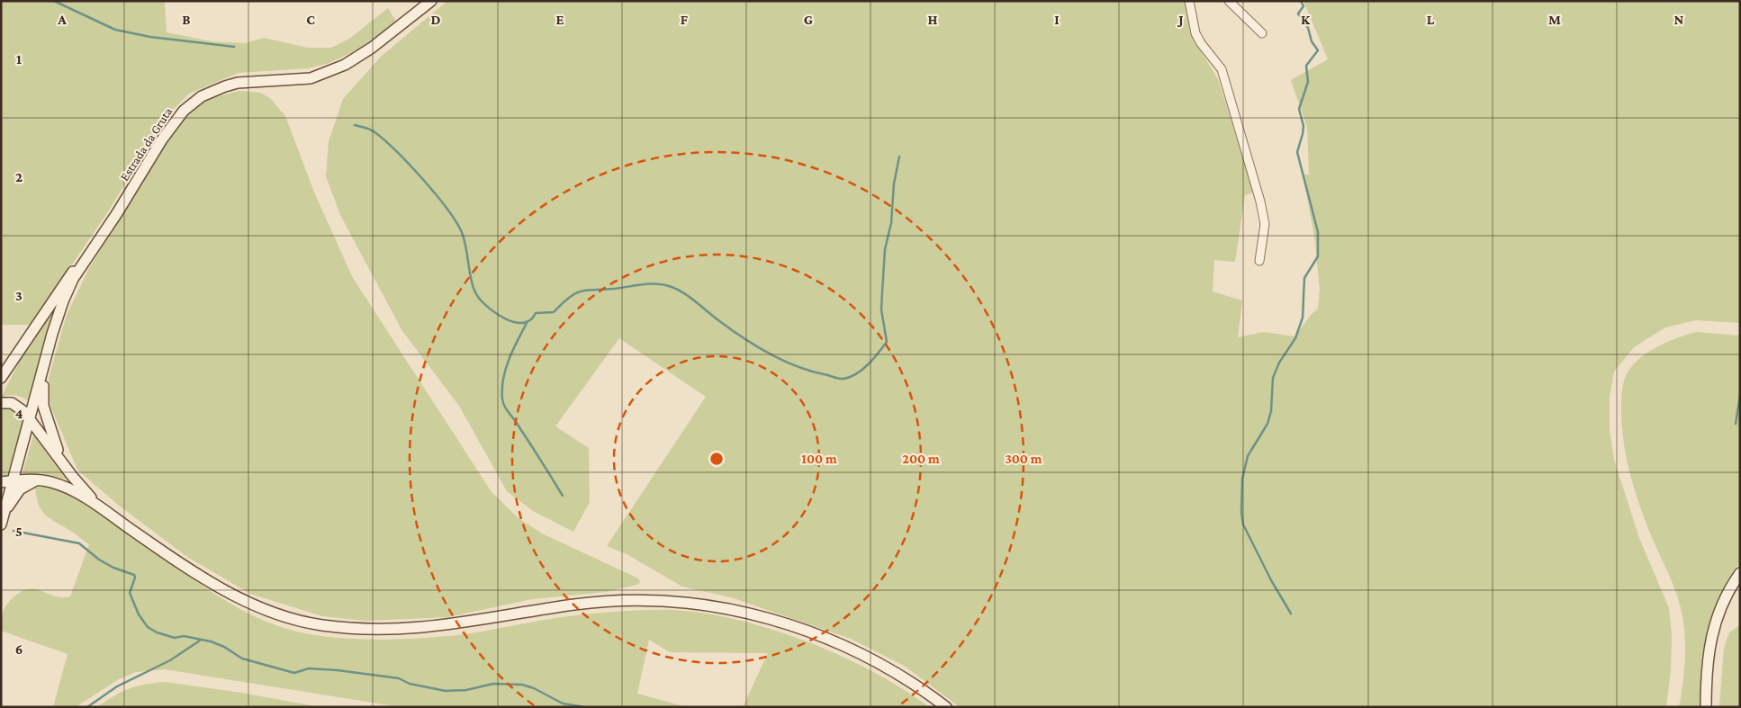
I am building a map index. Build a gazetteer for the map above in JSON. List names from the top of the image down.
{
  "streets": {
    "main road": ["Estrada da Gruta"]
  },
  "grid": {
    "columns": [
      "A",
      "B",
      "C",
      "D",
      "E",
      "F",
      "G",
      "H",
      "I",
      "J",
      "K",
      "L",
      "M",
      "N"
    ],
    "rows": [
      "1",
      "2",
      "3",
      "4",
      "5",
      "6"
    ]
  },
  "rings": ["100 m", "200 m", "300 m"]
}
